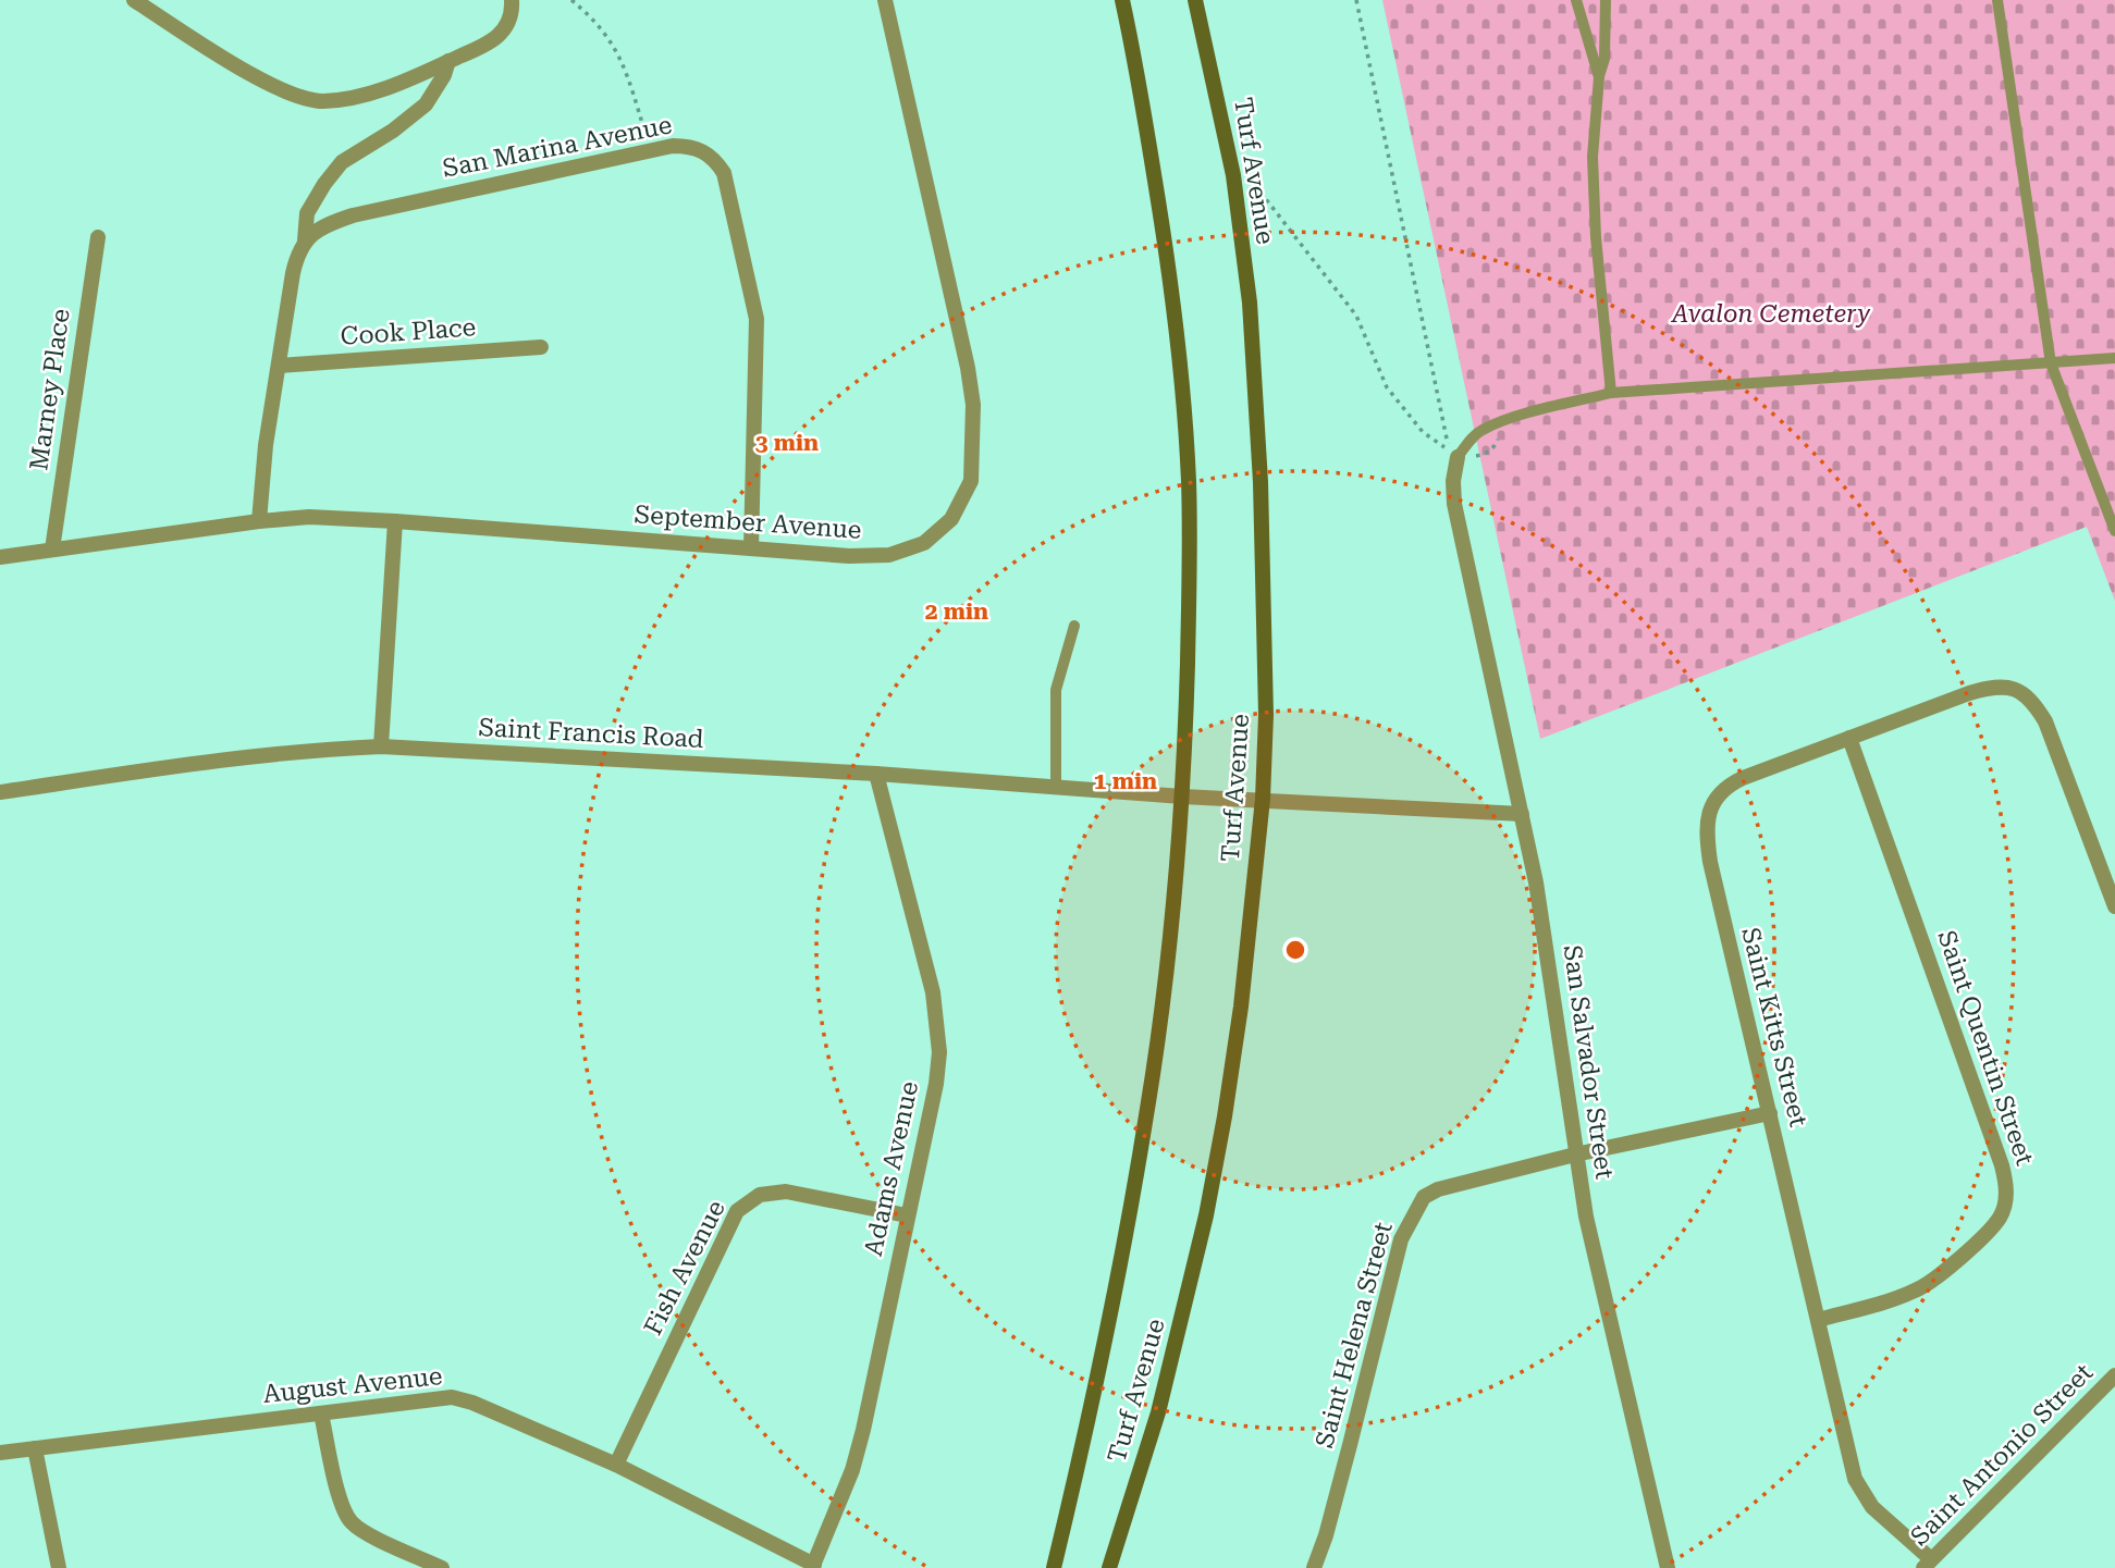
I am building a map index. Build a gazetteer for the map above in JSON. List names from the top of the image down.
{
  "streets": {
    "main road": ["Turf Avenue"],
    "street": [
      "San Marina Avenue",
      "Cook Place",
      "Marney Place",
      "September Avenue",
      "Saint Francis Road",
      "Saint Kitts Street",
      "Saint Quentin Street",
      "San Salvador Street",
      "Adams Avenue",
      "Fish Avenue",
      "Saint Helena Street",
      "August Avenue",
      "Saint Antonio Street"
    ]
  },
  "crossings": [
    ["San Marina Avenue", "September Avenue"],
    ["Turf Avenue", "Saint Francis Road"],
    ["Marney Place", "September Avenue"],
    ["Saint Francis Road", "Adams Avenue"],
    ["Saint Kitts Street", "Saint Quentin Street"],
    ["Saint Kitts Street", "Saint Helena Street"],
    ["Saint Kitts Street", "Saint Antonio Street"],
    ["San Salvador Street", "Saint Helena Street"],
    ["Adams Avenue", "Fish Avenue"],
    ["Adams Avenue", "August Avenue"],
    ["Fish Avenue", "August Avenue"]
  ],
  "parks": ["Avalon Cemetery"],
  "rings": ["3 min", "2 min", "1 min"]
}
